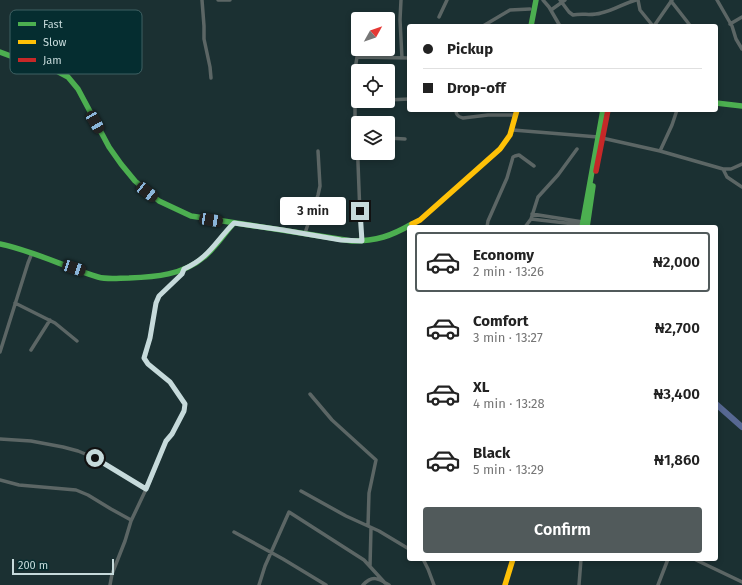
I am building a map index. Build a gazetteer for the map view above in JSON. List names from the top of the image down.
{
  "legend": ["Fast", "Slow", "Jam"],
  "scale_bar": "200 m",
  "north": "top right",
  "page": {
    "banner": ["Pickup", "Drop-off"],
    "bubble": "3 min",
    "list": [
      {
        "name": "Economy",
        "note": "2 min · 13:26",
        "value": "₦2,000"
      },
      {
        "name": "Comfort",
        "note": "3 min · 13:27",
        "value": "₦2,700"
      },
      {
        "name": "XL",
        "note": "4 min · 13:28",
        "value": "₦3,400"
      },
      {
        "name": "Black",
        "note": "5 min · 13:29",
        "value": "₦1,860"
      }
    ],
    "buttons": "Confirm",
    "scale": "200 m"
  }
}
